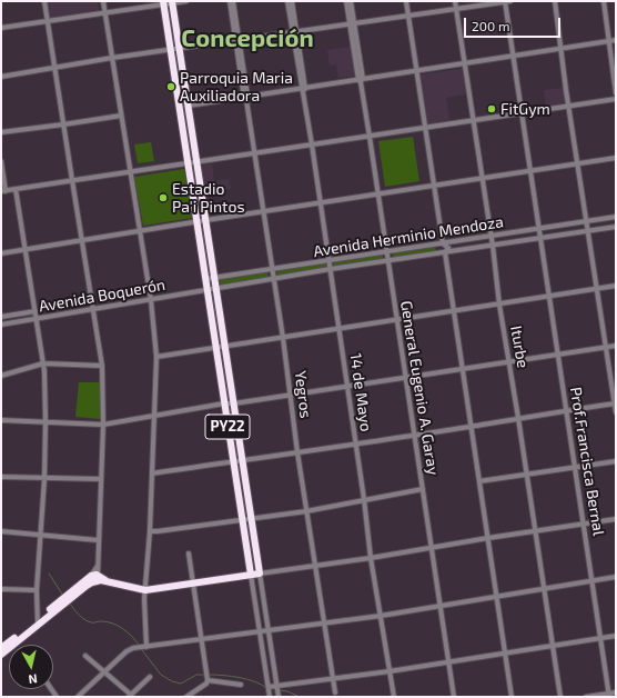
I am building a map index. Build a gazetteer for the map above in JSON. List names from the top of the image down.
{
  "streets": {
    "highway": ["PY22"],
    "street": [
      "Avenida Herminio Mendoza",
      "Avenida Boquerón",
      "Iturbe",
      "General Eugenio A. Garay",
      "14 de Mayo",
      "Yegros",
      "Prof.Francisca Bernal"
    ]
  },
  "crossings": [
    ["Avenida Herminio Mendoza", "Avenida Boquerón"],
    ["Avenida Herminio Mendoza", "Iturbe"],
    ["Avenida Herminio Mendoza", "General Eugenio A. Garay"],
    ["Avenida Herminio Mendoza", "14 de Mayo"],
    ["Avenida Herminio Mendoza", "Yegros"],
    ["Avenida Herminio Mendoza", "PY22"],
    ["Avenida Herminio Mendoza", "Prof.Francisca Bernal"],
    ["Avenida Boquerón", "PY22"]
  ],
  "districts": ["Concepción"],
  "places": ["Parroquia Maria Auxiliadora", "FitGym", "Estadio Pa'i Pintos"],
  "scale_bar": "200 m",
  "north": "bottom"
}
